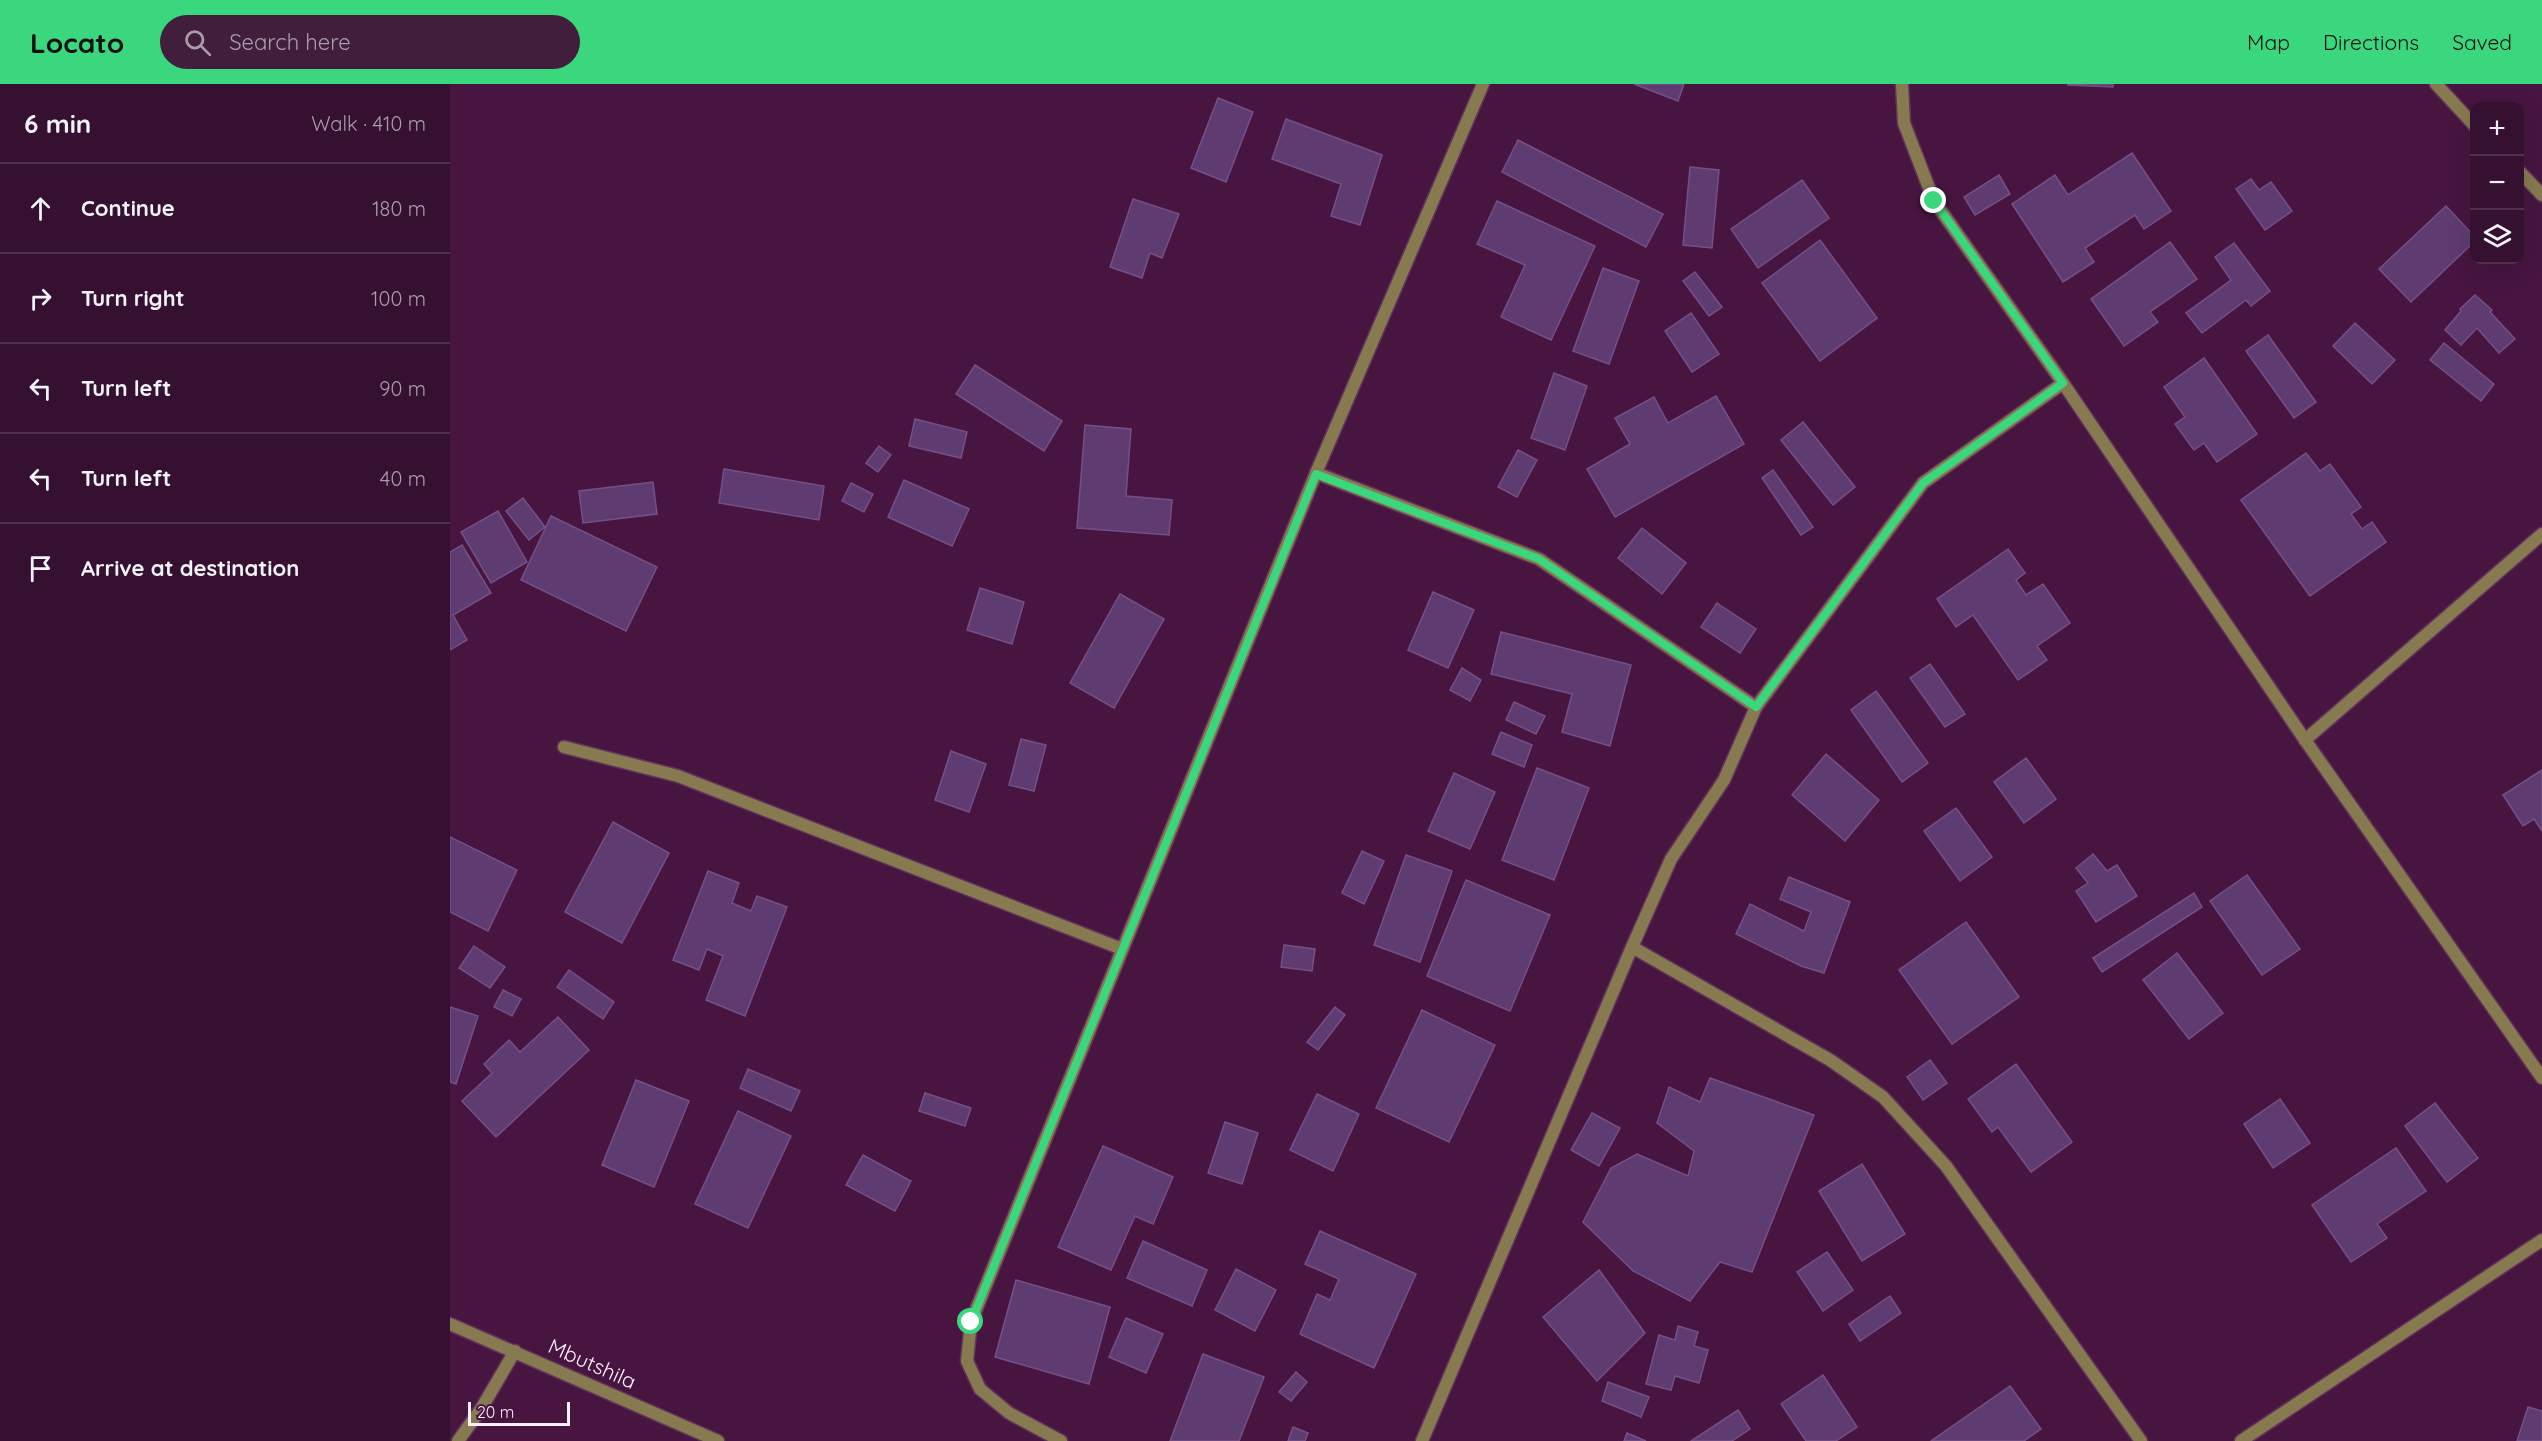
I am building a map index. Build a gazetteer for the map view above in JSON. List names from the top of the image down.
{
  "streets": {
    "street": ["Mbutshila"]
  },
  "scale_bar": "20 m",
  "page": {
    "header": "Locato",
    "search": "Search here",
    "nav": ["Map", "Directions", "Saved"],
    "heading": ["6 min", "Walk · 410 m"],
    "map_buttons": ["+", "−"],
    "list": [
      ["Continue", "180 m"],
      ["Turn right", "100 m"],
      ["Turn left", "90 m"],
      ["Turn left", "40 m"],
      "Arrive at destination"
    ],
    "scale": "20 m"
  }
}
